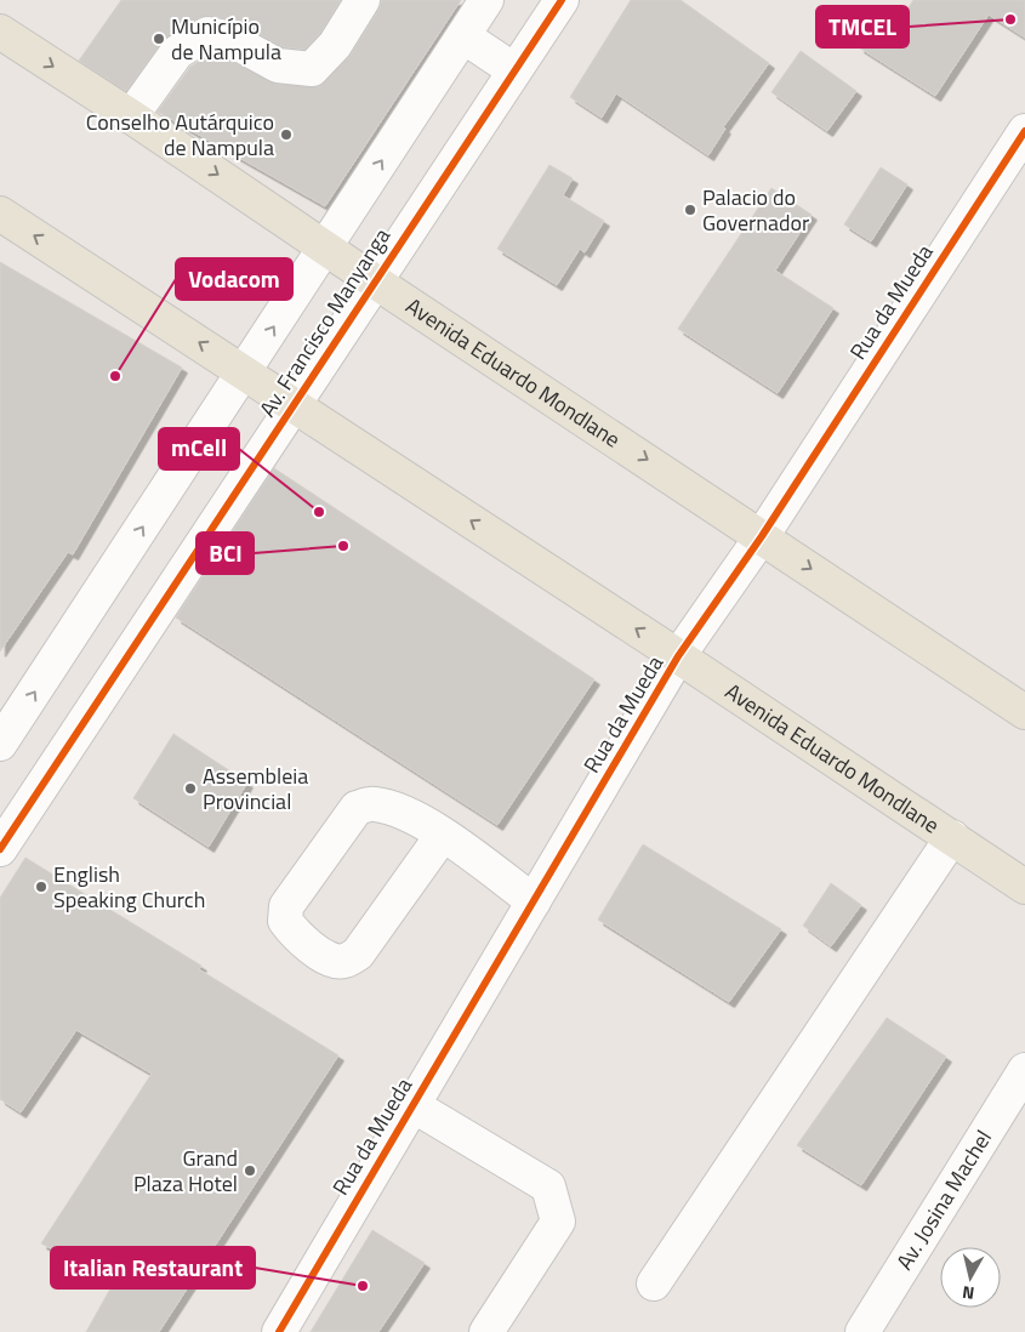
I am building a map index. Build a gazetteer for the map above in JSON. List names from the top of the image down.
{
  "streets": {
    "main road": ["Avenida Eduardo Mondlane"],
    "street": ["Rua da Mueda", "Av. Francisco Manyanga", "Av. Josina Machel"]
  },
  "crossings": [
    ["Rua da Mueda", "Avenida Eduardo Mondlane"],
    ["Av. Francisco Manyanga", "Avenida Eduardo Mondlane"]
  ],
  "places": [
    "TMCEL",
    "Município de Nampula",
    "Conselho Autárquico de Nampula",
    "Palacio do Governador",
    "Vodacom",
    "mCell",
    "BCI",
    "Assembleia Provincial",
    "English Speaking Church",
    "Grand Plaza Hotel",
    "Italian Restaurant"
  ],
  "north": "bottom"
}
